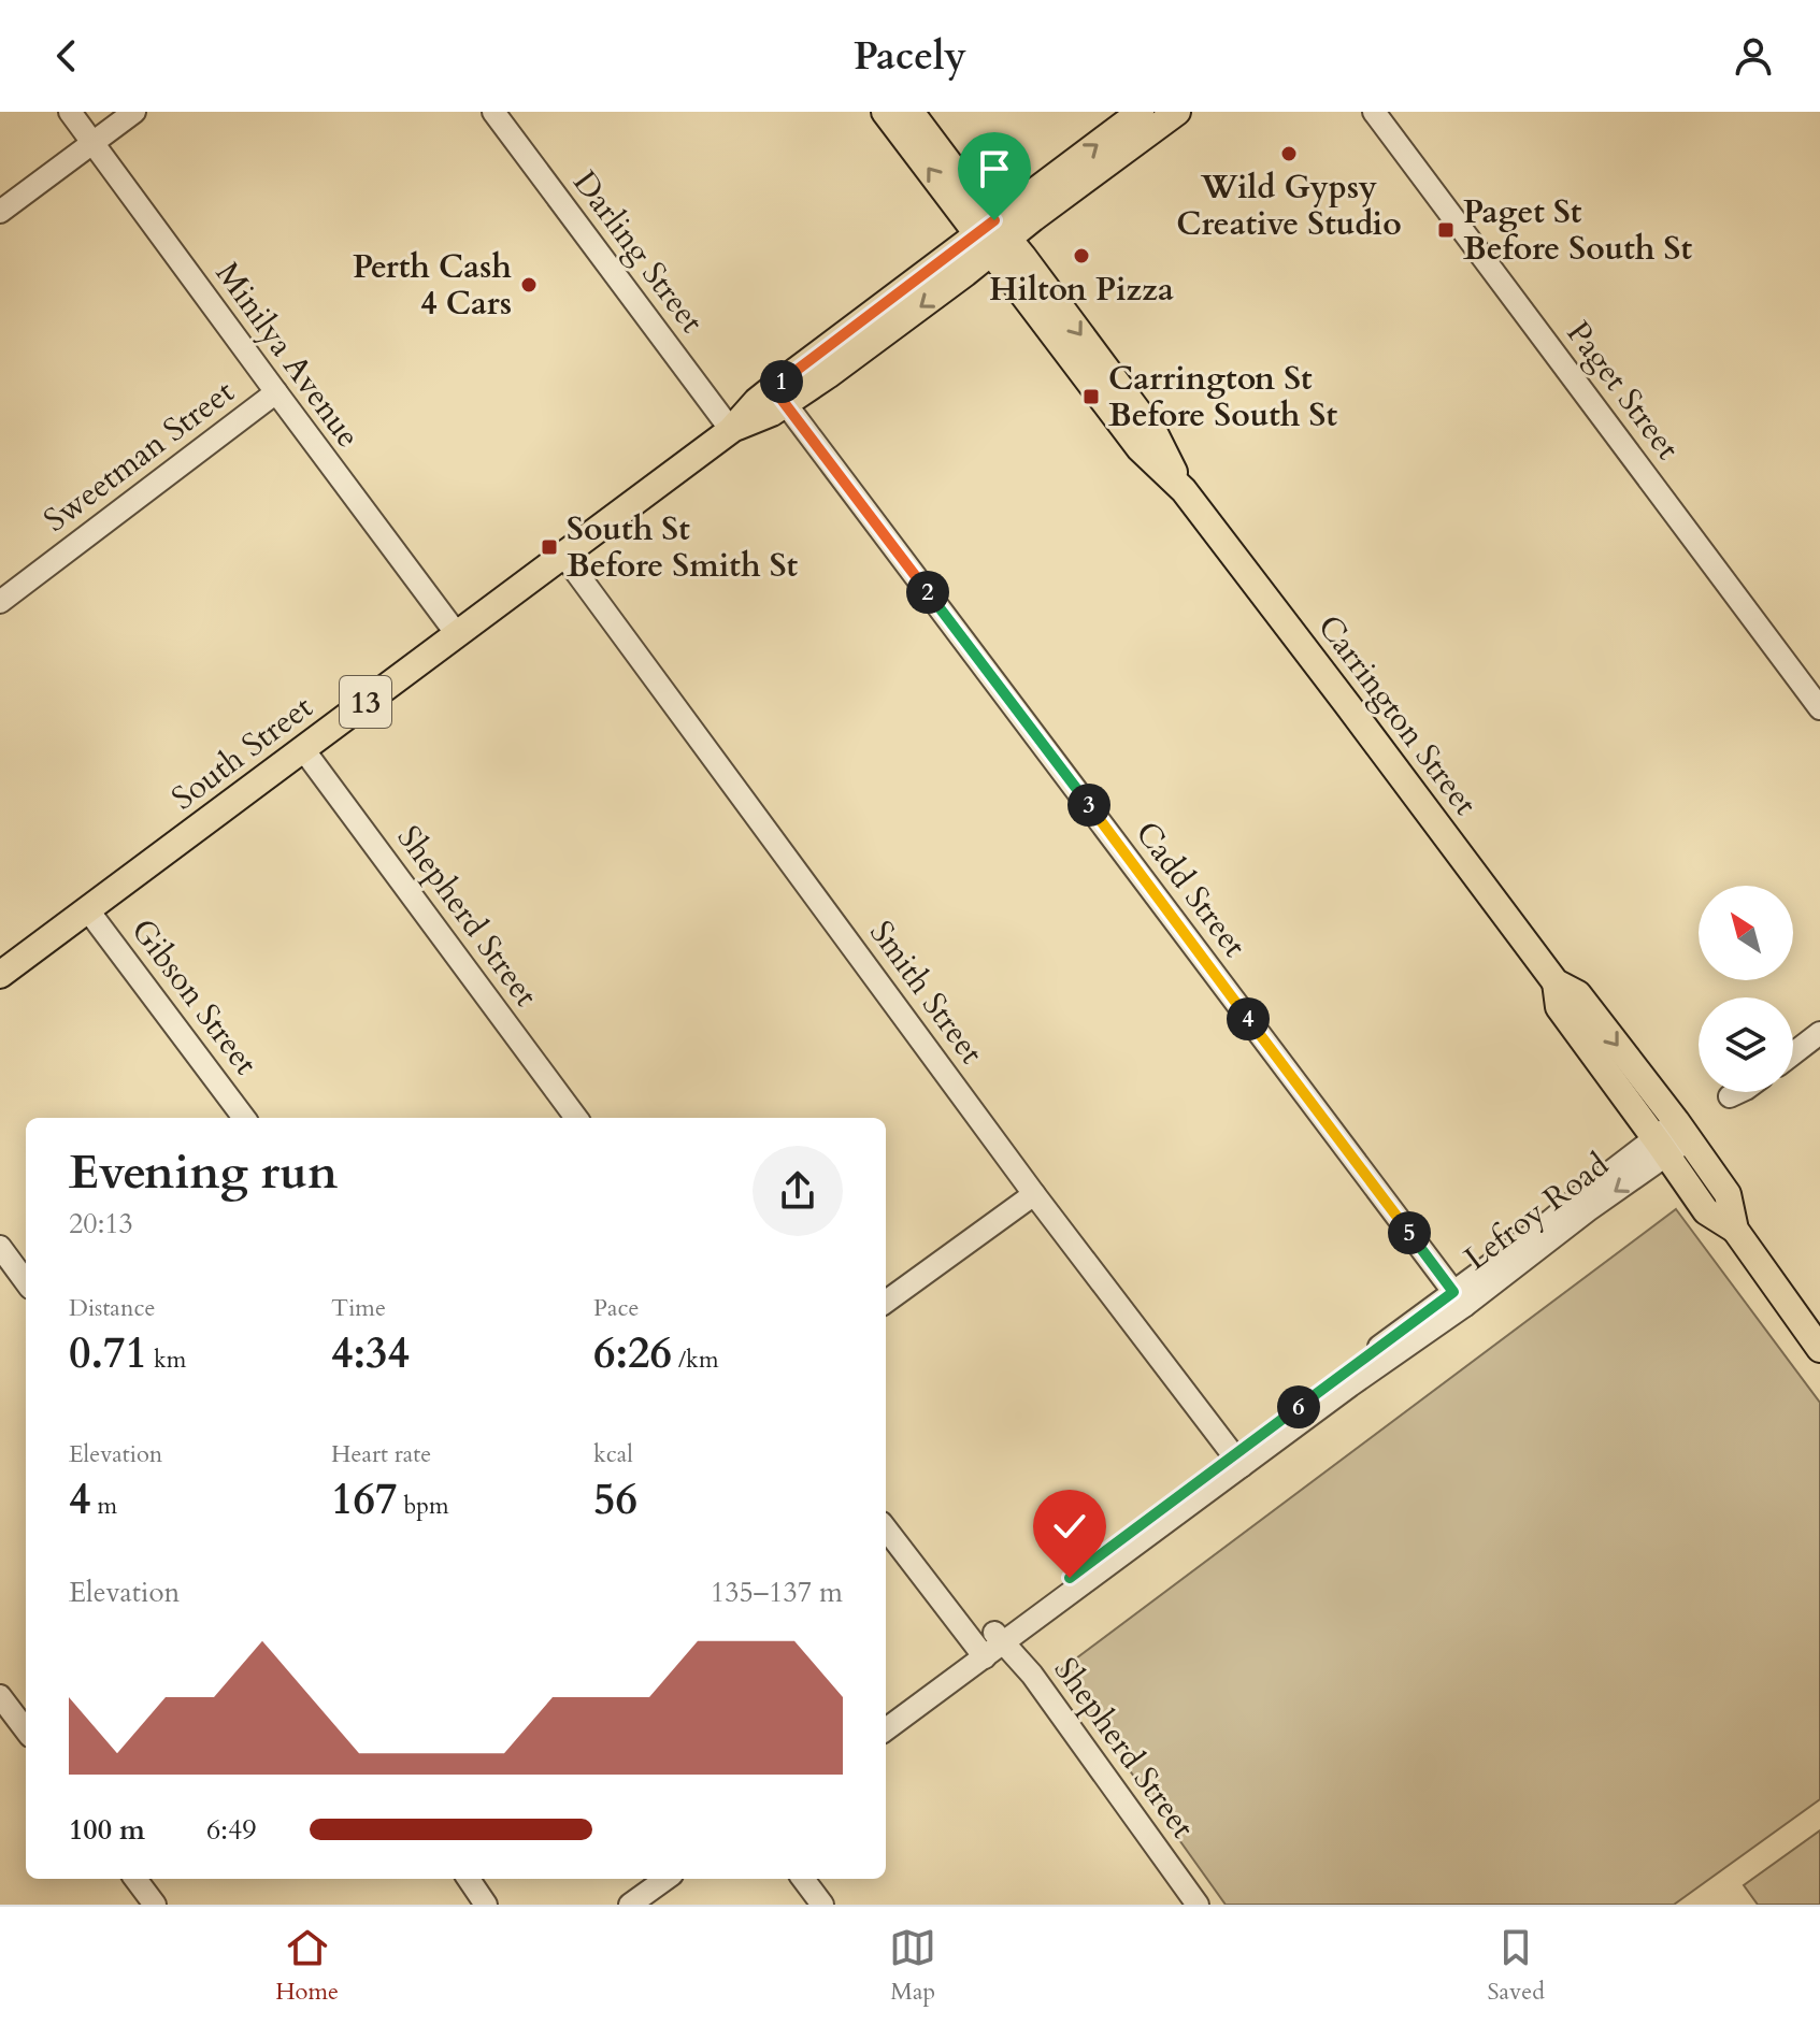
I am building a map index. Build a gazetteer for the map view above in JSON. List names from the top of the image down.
{
  "streets": {
    "main road": ["13", "Carrington Street", "South Street"],
    "street": [
      "Darling Street",
      "Minilya Avenue",
      "Paget Street",
      "Sweetman Street",
      "Cadd Street",
      "Shepherd Street",
      "Smith Street",
      "Gibson Street",
      "Lefroy Road"
    ]
  },
  "crossings": [
    ["Darling Street", "South Street"],
    ["Minilya Avenue", "Sweetman Street"],
    ["Minilya Avenue", "South Street"],
    ["Carrington Street", "South Street"],
    ["Carrington Street", "Lefroy Road"],
    ["South Street", "Cadd Street"],
    ["South Street", "Shepherd Street"],
    ["South Street", "Smith Street"],
    ["South Street", "Gibson Street"],
    ["Cadd Street", "Lefroy Road"],
    ["Shepherd Street", "Lefroy Road"],
    ["Smith Street", "Lefroy Road"]
  ],
  "places": {
    "other": ["Wild Gypsy Creative Studio", "Hilton Pizza", "Perth Cash 4 Cars"],
    "transit": ["Paget St Before South St", "Carrington St Before South St", "South St Before Smith St"]
  },
  "north": "top left",
  "page": {
    "header": "Pacely",
    "pins": [
      "1",
      "2",
      "3",
      "4",
      "5",
      "6"
    ],
    "heading": ["Evening run", "20:13"],
    "stats": [
      ["Distance", "0.71 km"],
      ["Time", "4:34"],
      ["Pace", "6:26 /km"],
      ["Elevation", "4 m"],
      ["Heart rate", "167 bpm"],
      ["kcal", "56"]
    ],
    "chart": ["Elevation", "135–137 m"],
    "list": [
      {
        "name": "100 m",
        "note": "6:49"
      }
    ],
    "tabs": ["Home", "Map", "Saved"]
  }
}
